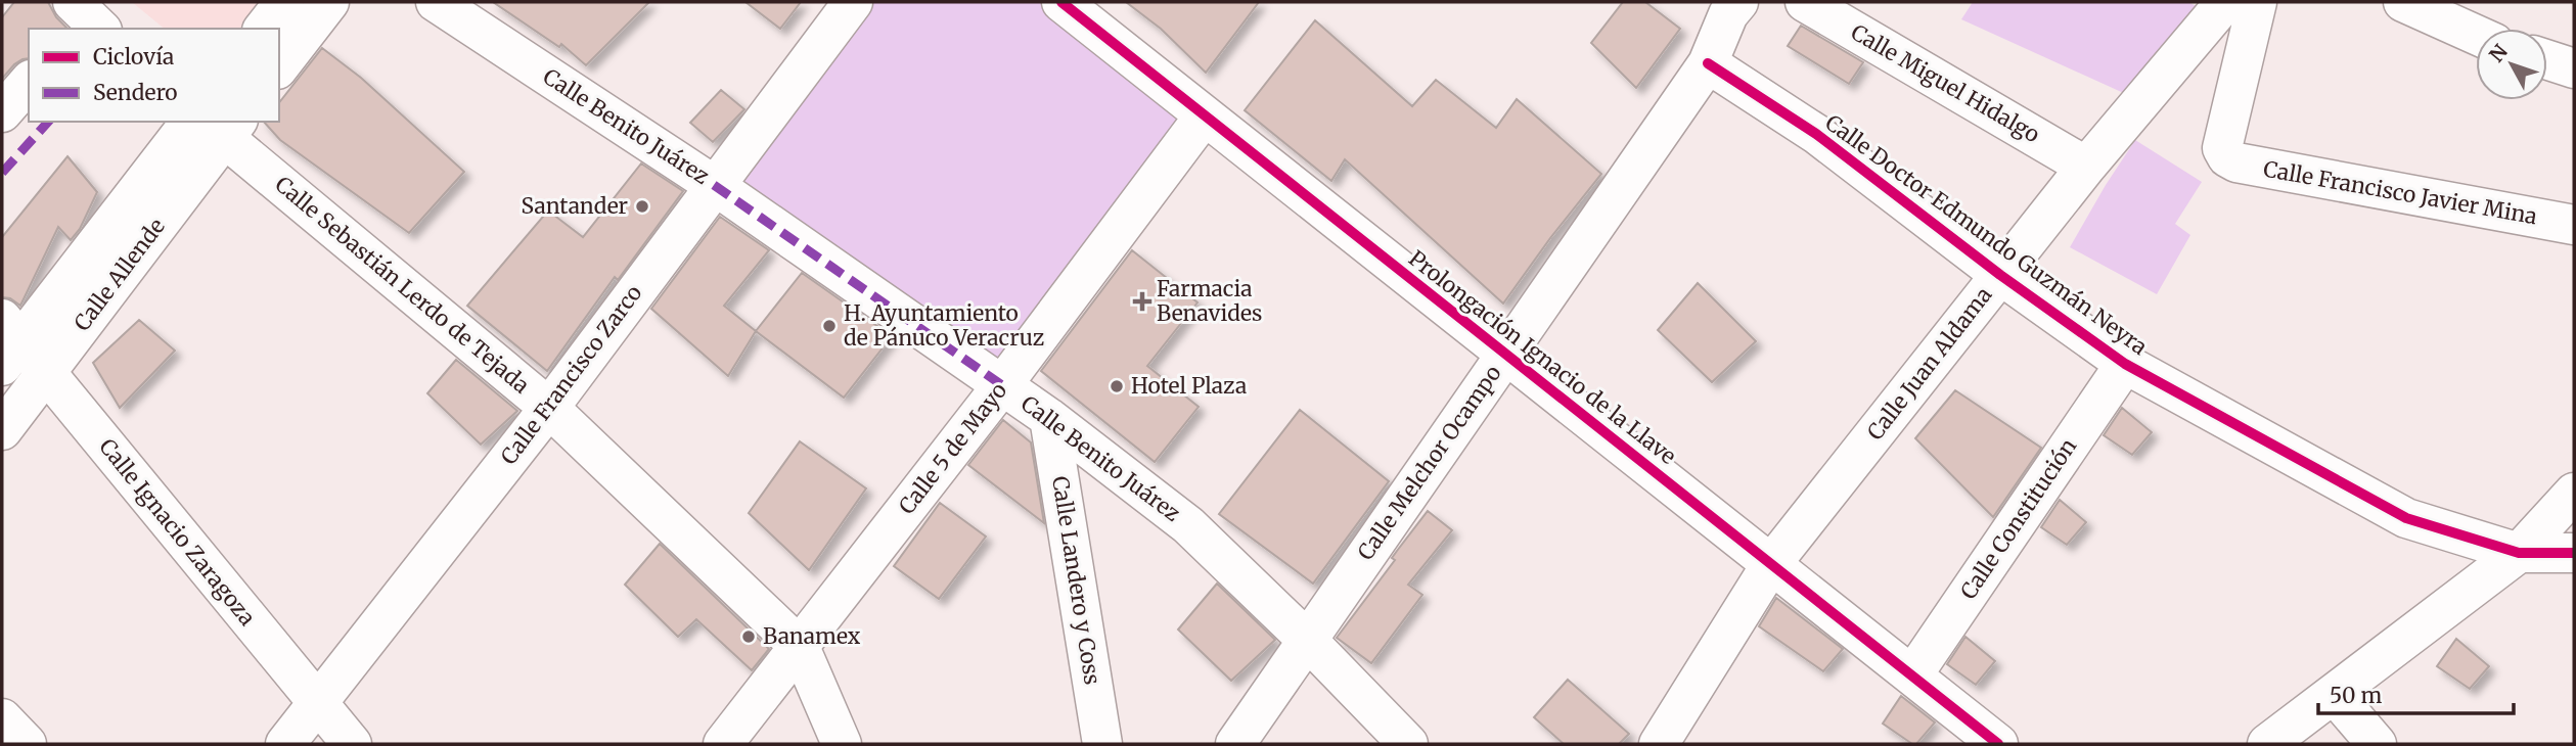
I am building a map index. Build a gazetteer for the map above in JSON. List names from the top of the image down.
{
  "streets": {
    "street": [
      "Calle Miguel Hidalgo",
      "Calle Benito Juárez",
      "Calle Francisco Javier Mina",
      "Calle Doctor Edmundo Guzmán Neyra",
      "Calle Allende",
      "Calle Sebastián Lerdo de Tejada",
      "Prolongación Ignacio de la Llave",
      "Calle Juan Aldama",
      "Calle Francisco Zarco",
      "Calle 5 de Mayo",
      "Calle Melchor Ocampo",
      "Calle Constitución",
      "Calle Ignacio Zaragoza",
      "Calle Landero y Coss"
    ]
  },
  "crossings": [
    ["Calle Miguel Hidalgo", "Calle Juan Aldama"],
    ["Calle Benito Juárez", "Calle Francisco Zarco"],
    ["Calle Benito Juárez", "Calle 5 de Mayo"],
    ["Calle Benito Juárez", "Calle Melchor Ocampo"],
    ["Calle Benito Juárez", "Calle Landero y Coss"],
    ["Calle Doctor Edmundo Guzmán Neyra", "Calle Juan Aldama"],
    ["Calle Doctor Edmundo Guzmán Neyra", "Calle Melchor Ocampo"],
    ["Calle Doctor Edmundo Guzmán Neyra", "Calle Constitución"],
    ["Calle Allende", "Calle Sebastián Lerdo de Tejada"],
    ["Calle Allende", "Calle Ignacio Zaragoza"],
    ["Calle Sebastián Lerdo de Tejada", "Calle Francisco Zarco"],
    ["Calle Sebastián Lerdo de Tejada", "Calle 5 de Mayo"],
    ["Prolongación Ignacio de la Llave", "Calle Juan Aldama"],
    ["Prolongación Ignacio de la Llave", "Calle 5 de Mayo"],
    ["Prolongación Ignacio de la Llave", "Calle Melchor Ocampo"],
    ["Prolongación Ignacio de la Llave", "Calle Constitución"],
    ["Calle Francisco Zarco", "Calle Ignacio Zaragoza"]
  ],
  "places": {
    "other": [
      "Santander",
      "H. Ayuntamiento de Pánuco Veracruz",
      "Hotel Plaza",
      "Banamex"
    ],
    "health": ["Farmacia Benavides"]
  },
  "legend": ["Ciclovía", "Sendero"],
  "scale_bar": "50 m",
  "north": "top left"
}
